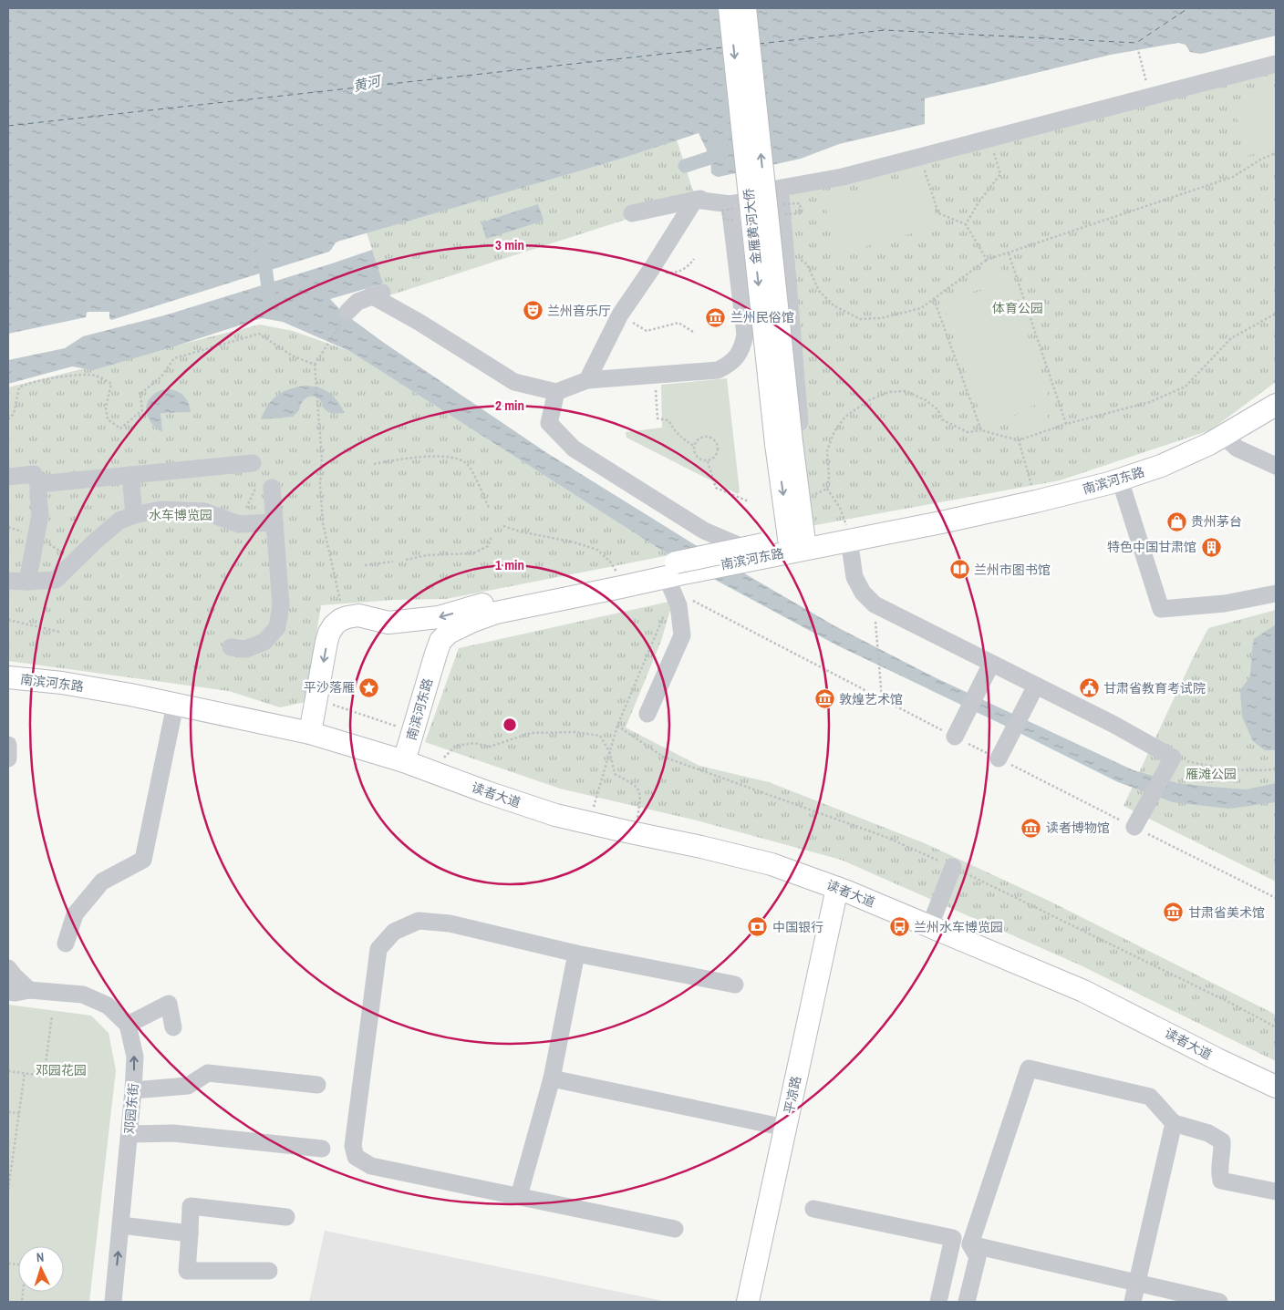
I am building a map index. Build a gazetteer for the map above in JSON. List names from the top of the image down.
{
  "streets": {
    "main road": [
      "金雁黄河大侨",
      "南滨河东路",
      "读者大道",
      "平凉路"
    ],
    "street": ["邓园东街"]
  },
  "crossings": [
    ["南滨河东路", "读者大道"],
    ["读者大道", "平凉路"]
  ],
  "one_way": ["邓园东街"],
  "water": ["黄河"],
  "parks": [
    "体育公园",
    "水车博览园",
    "雁滩公园",
    "邓园花园"
  ],
  "places": {
    "theatre": ["兰州音乐厅"],
    "museum": [
      "兰州民俗馆",
      "敦煌艺术馆",
      "读者博物馆",
      "甘肃省美术馆"
    ],
    "shop": ["贵州茅台"],
    "building": ["特色中国甘肃馆"],
    "library": ["兰州市图书馆"],
    "place": ["平沙落雁"],
    "public building": ["甘肃省教育考试院"],
    "bank": ["中国银行"],
    "bus stop": ["兰州水车博览园"]
  },
  "north": "top",
  "rings": ["3 min", "2 min", "1 min"]
}
